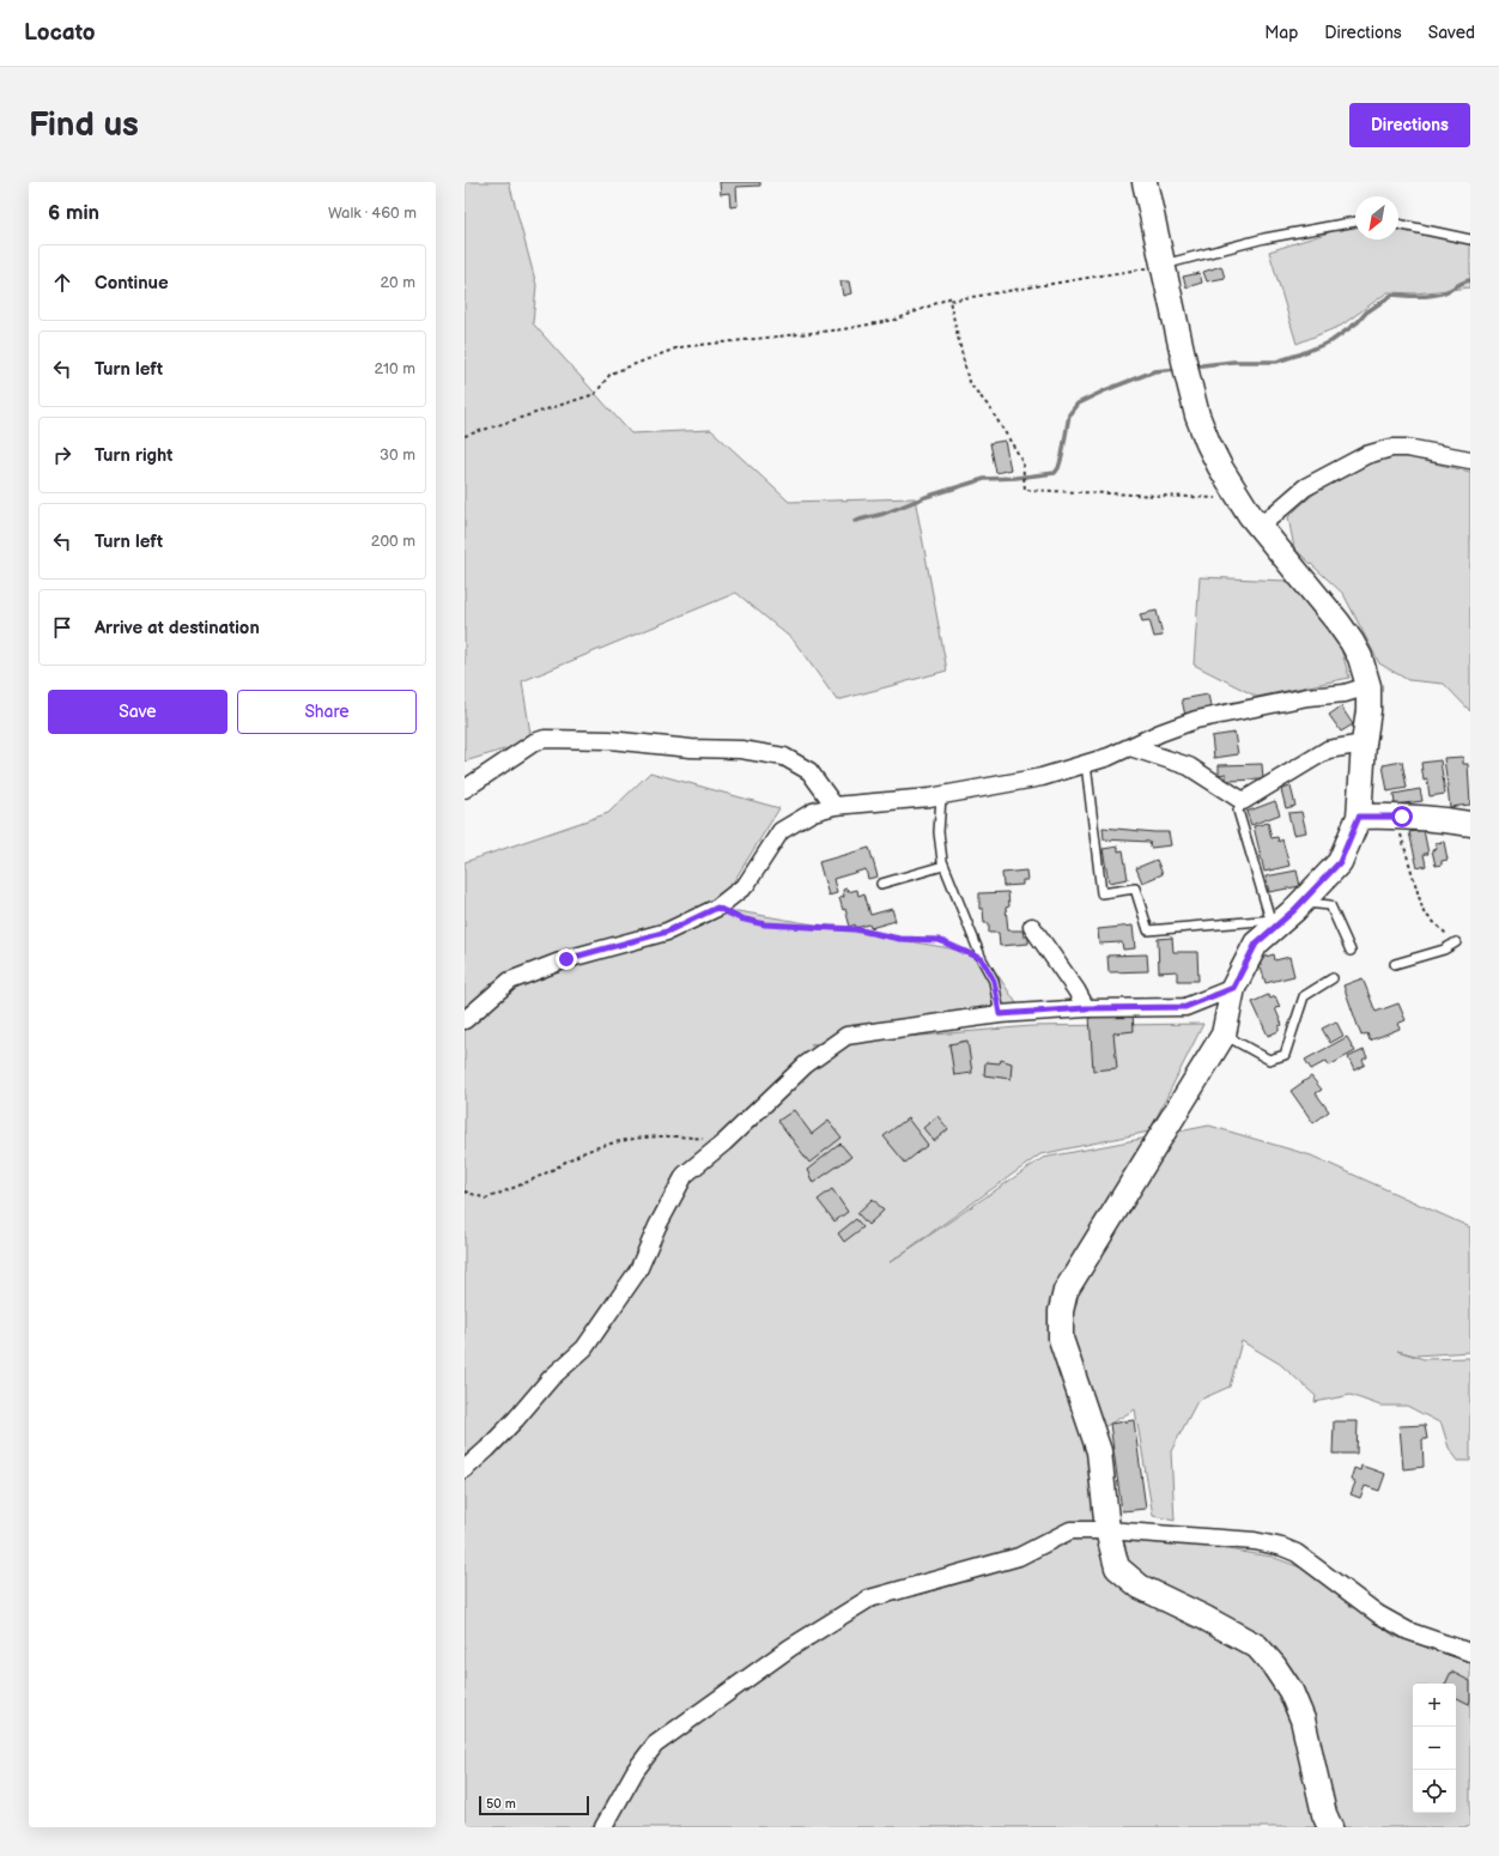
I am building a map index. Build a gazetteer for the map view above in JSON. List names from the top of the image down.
{
  "scale_bar": "50 m",
  "north": "bottom left",
  "page": {
    "header": "Locato",
    "nav": ["Map", "Directions", "Saved"],
    "buttons": [
      "Directions",
      ["Save", "Share"]
    ],
    "title": "Find us",
    "heading": ["6 min", "Walk · 460 m"],
    "list": [
      ["Continue", "20 m"],
      ["Turn left", "210 m"],
      ["Turn right", "30 m"],
      ["Turn left", "200 m"],
      "Arrive at destination"
    ],
    "map_buttons": ["+", "−"],
    "scale": "50 m"
  }
}
